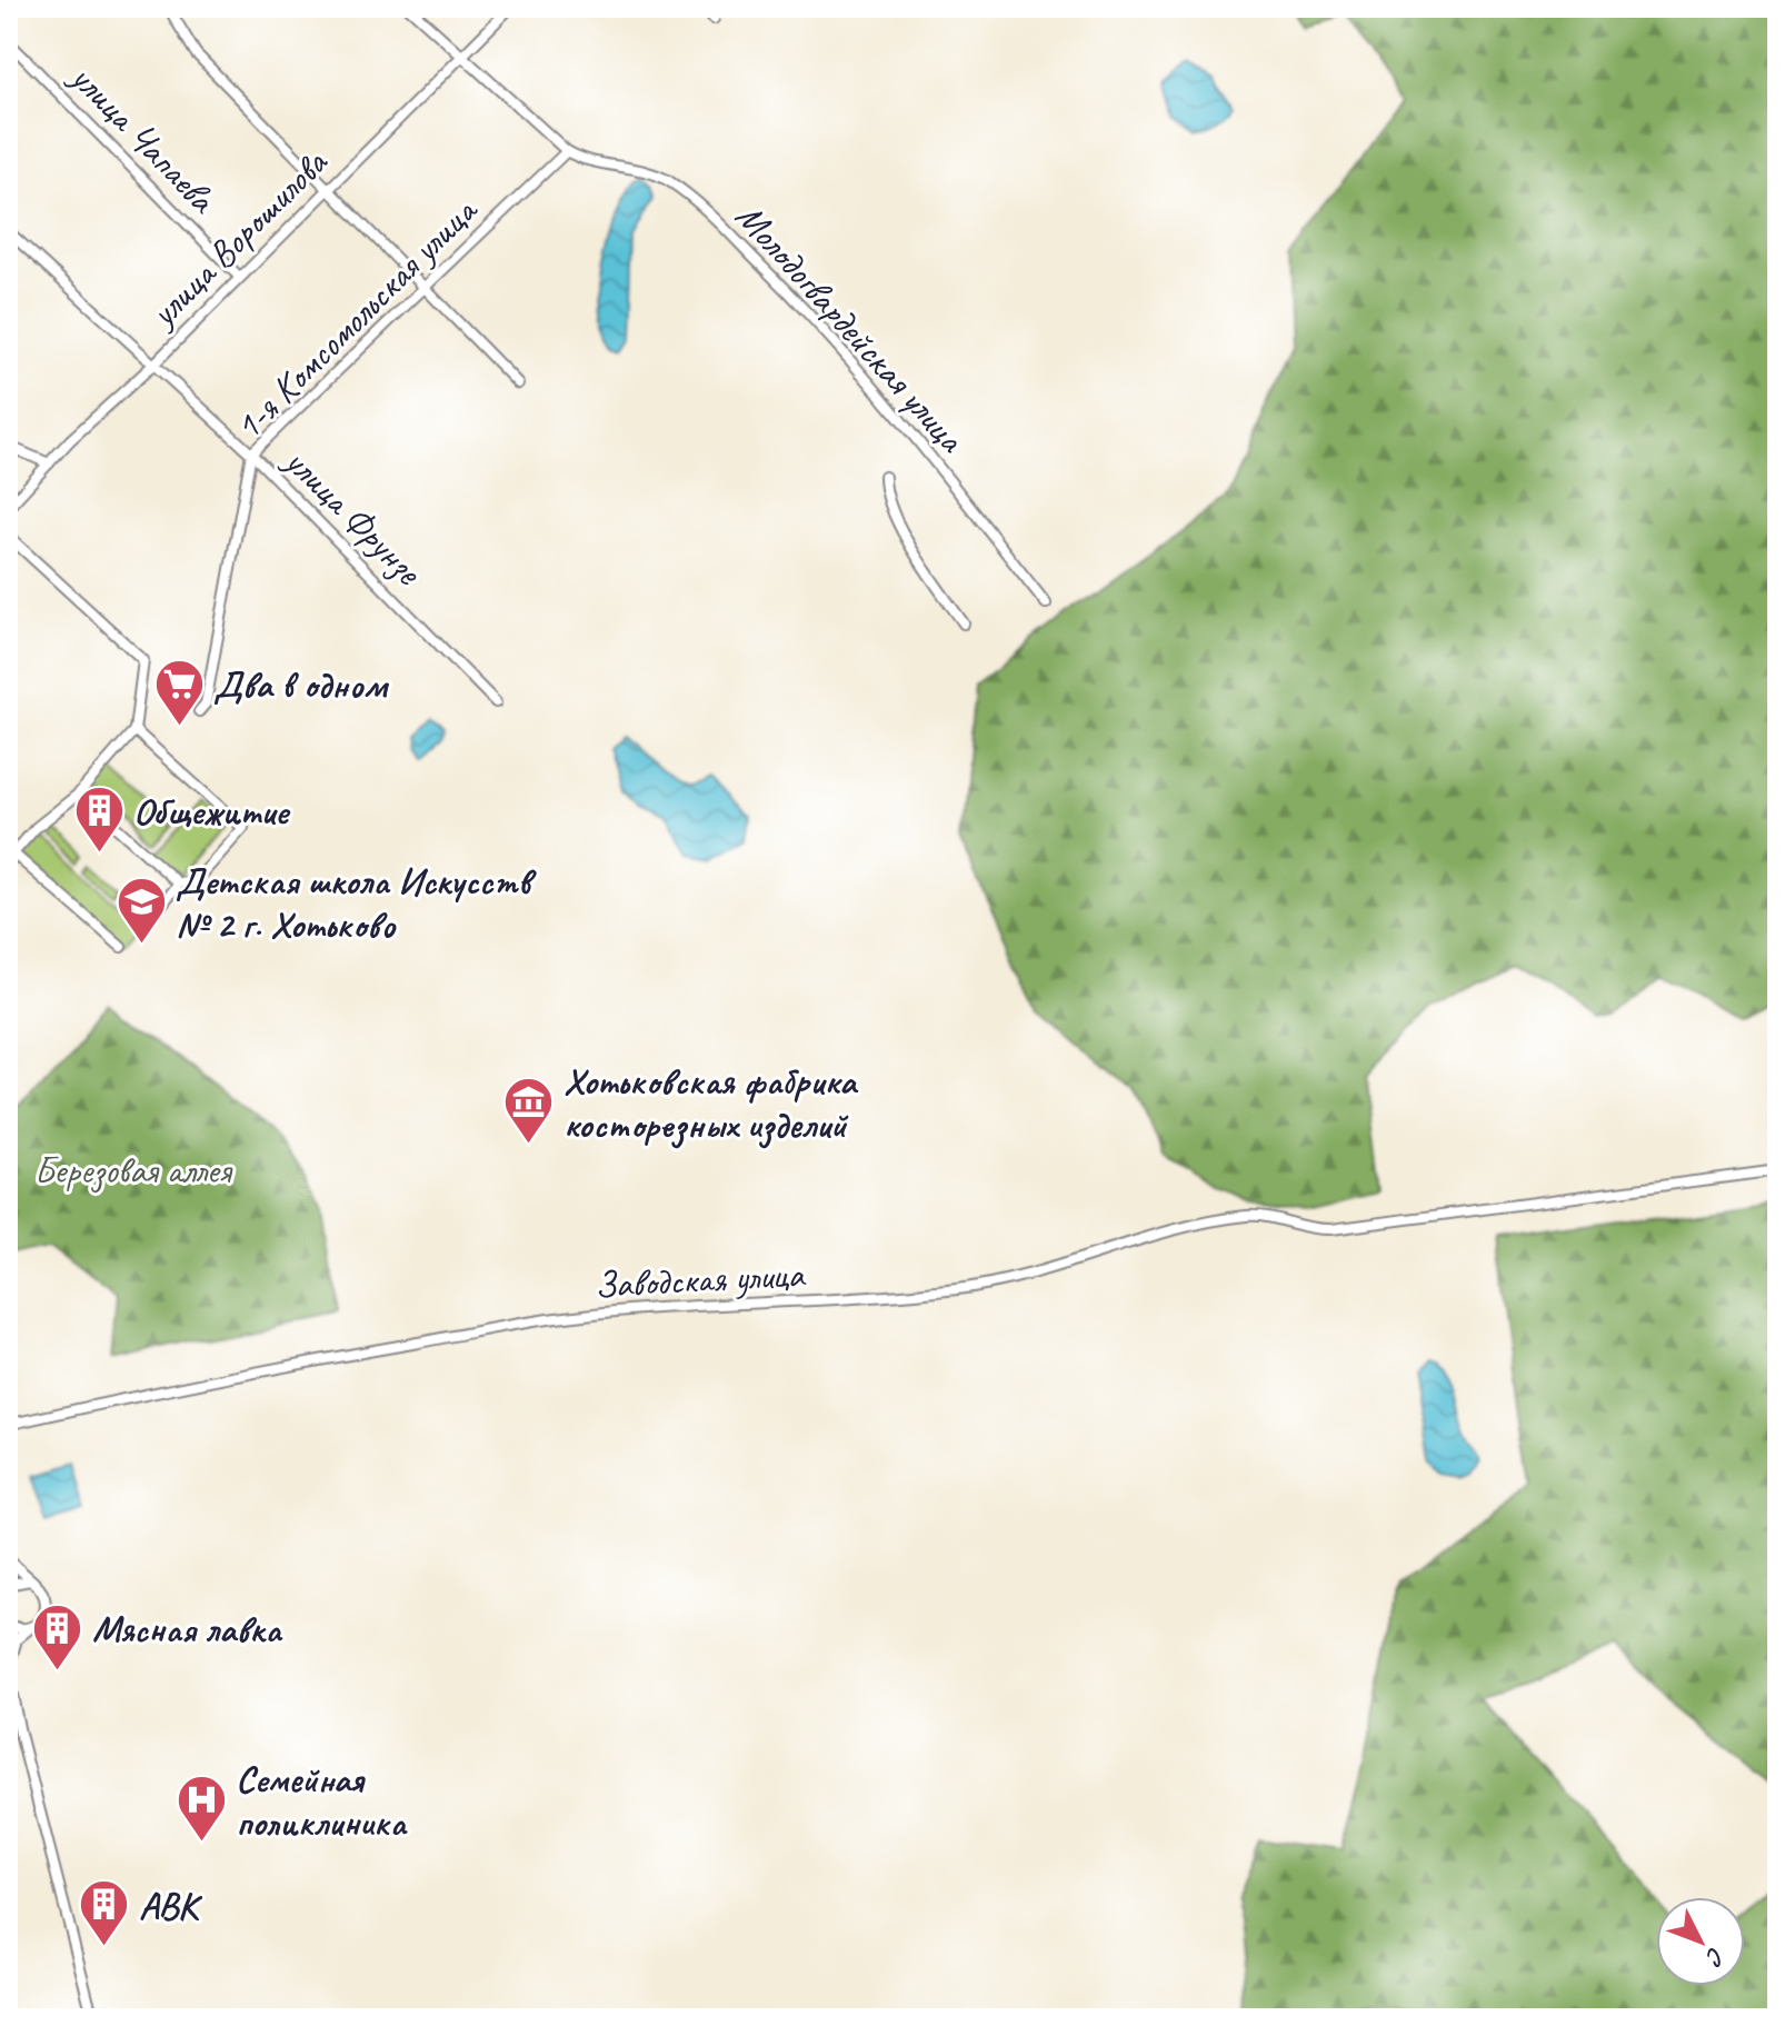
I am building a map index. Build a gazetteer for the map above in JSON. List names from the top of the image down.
{
  "streets": {
    "street": [
      "улица Чапаева",
      "улица Ворошилова",
      "1-я Комсомольская улица",
      "Молодогвардейская улица",
      "улица Фрунзе",
      "Заводская улица"
    ]
  },
  "crossings": [
    ["улица Чапаева", "улица Ворошилова"],
    ["улица Ворошилова", "улица Фрунзе"],
    ["1-я Комсомольская улица", "Молодогвардейская улица"],
    ["1-я Комсомольская улица", "улица Фрунзе"]
  ],
  "parks": ["Березовая аллея"],
  "places": {
    "supermarket": ["Два в одном"],
    "building": ["Общежитие", "Мясная лавка", "ABK"],
    "school or university": ["Детская школа Искусств № 2 г. Хотьково"],
    "museum": ["Хотьковская фабрика косторезных изделий"],
    "hospital": ["Семейная поликлиника"]
  },
  "north": "bottom right"
}
